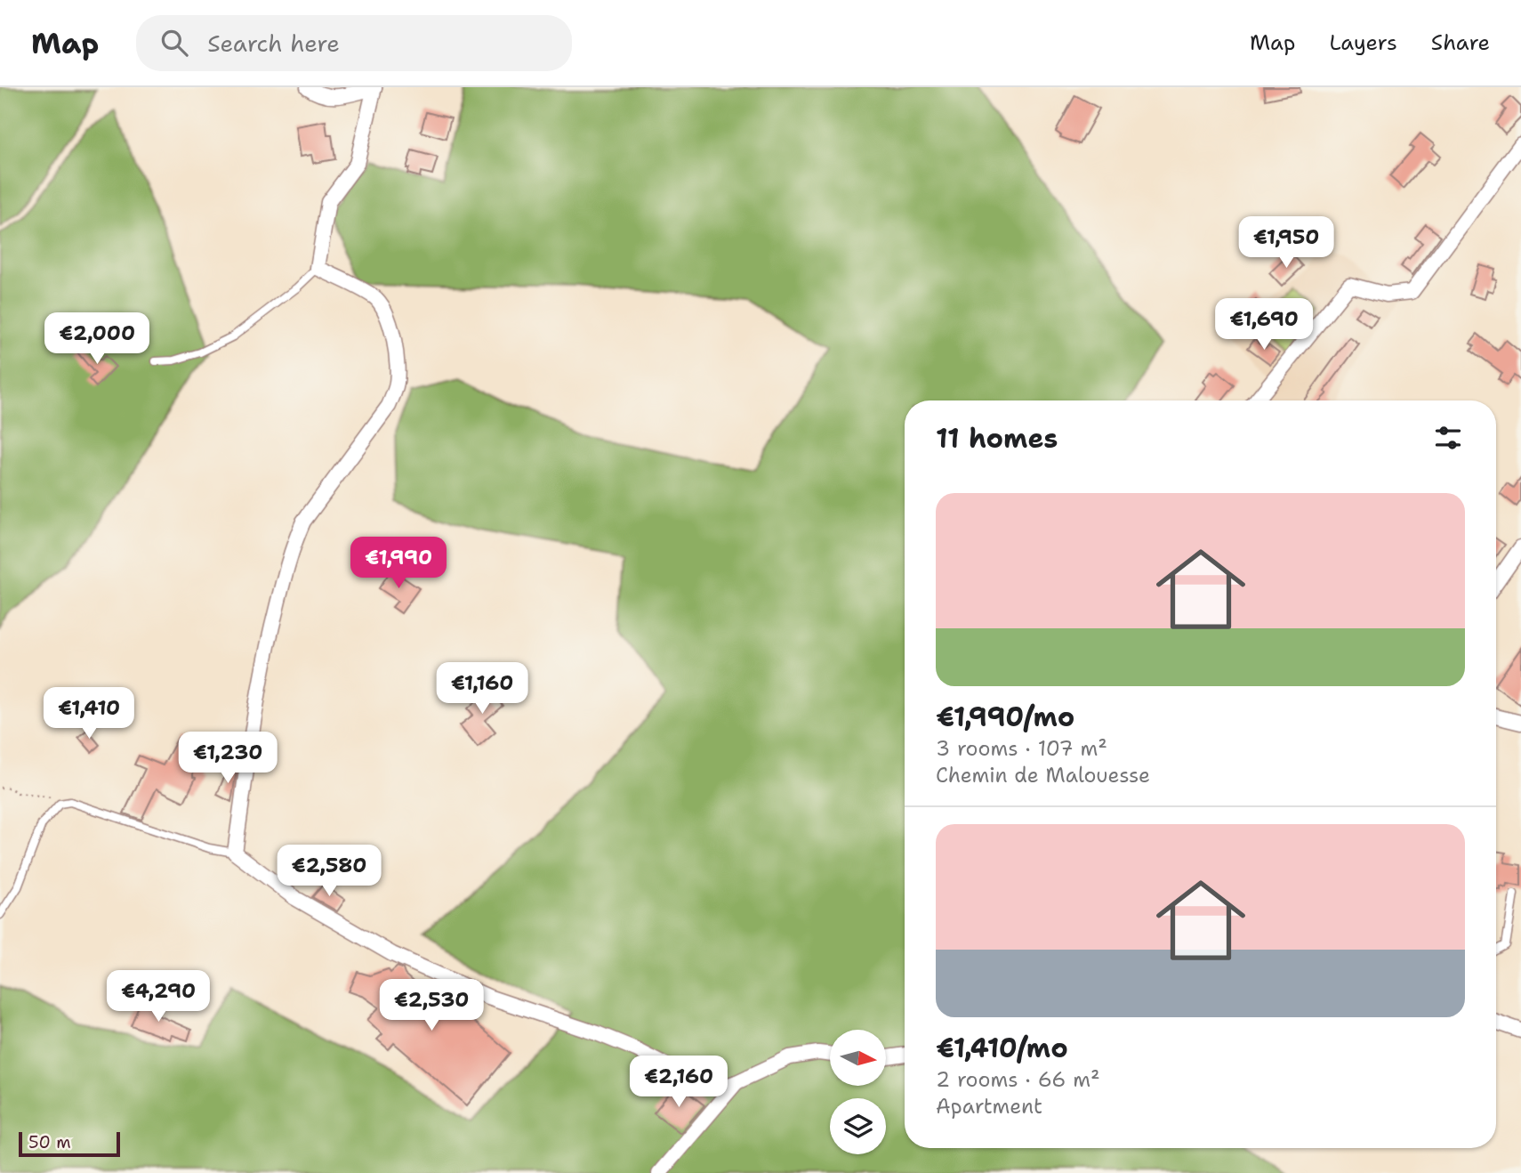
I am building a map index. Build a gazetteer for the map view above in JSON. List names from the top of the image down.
{
  "scale_bar": "50 m",
  "north": "right",
  "page": {
    "header": "Map",
    "search": "Search here",
    "nav": ["Map", "Layers", "Share"],
    "price": [
      "€1,950",
      "€1,690",
      "€2,000",
      "€1,990",
      "€1,160",
      "€1,410",
      "€1,230",
      "€2,580",
      "€4,290",
      "€2,530",
      "€2,160"
    ],
    "heading": "11 homes",
    "list": [
      {
        "name": "€1,990/mo",
        "note": "3 rooms · 107 m² · Chemin de Malouesse"
      },
      {
        "name": "€1,410/mo",
        "note": "2 rooms · 66 m² · Apartment"
      }
    ],
    "scale": "50 m"
  }
}
